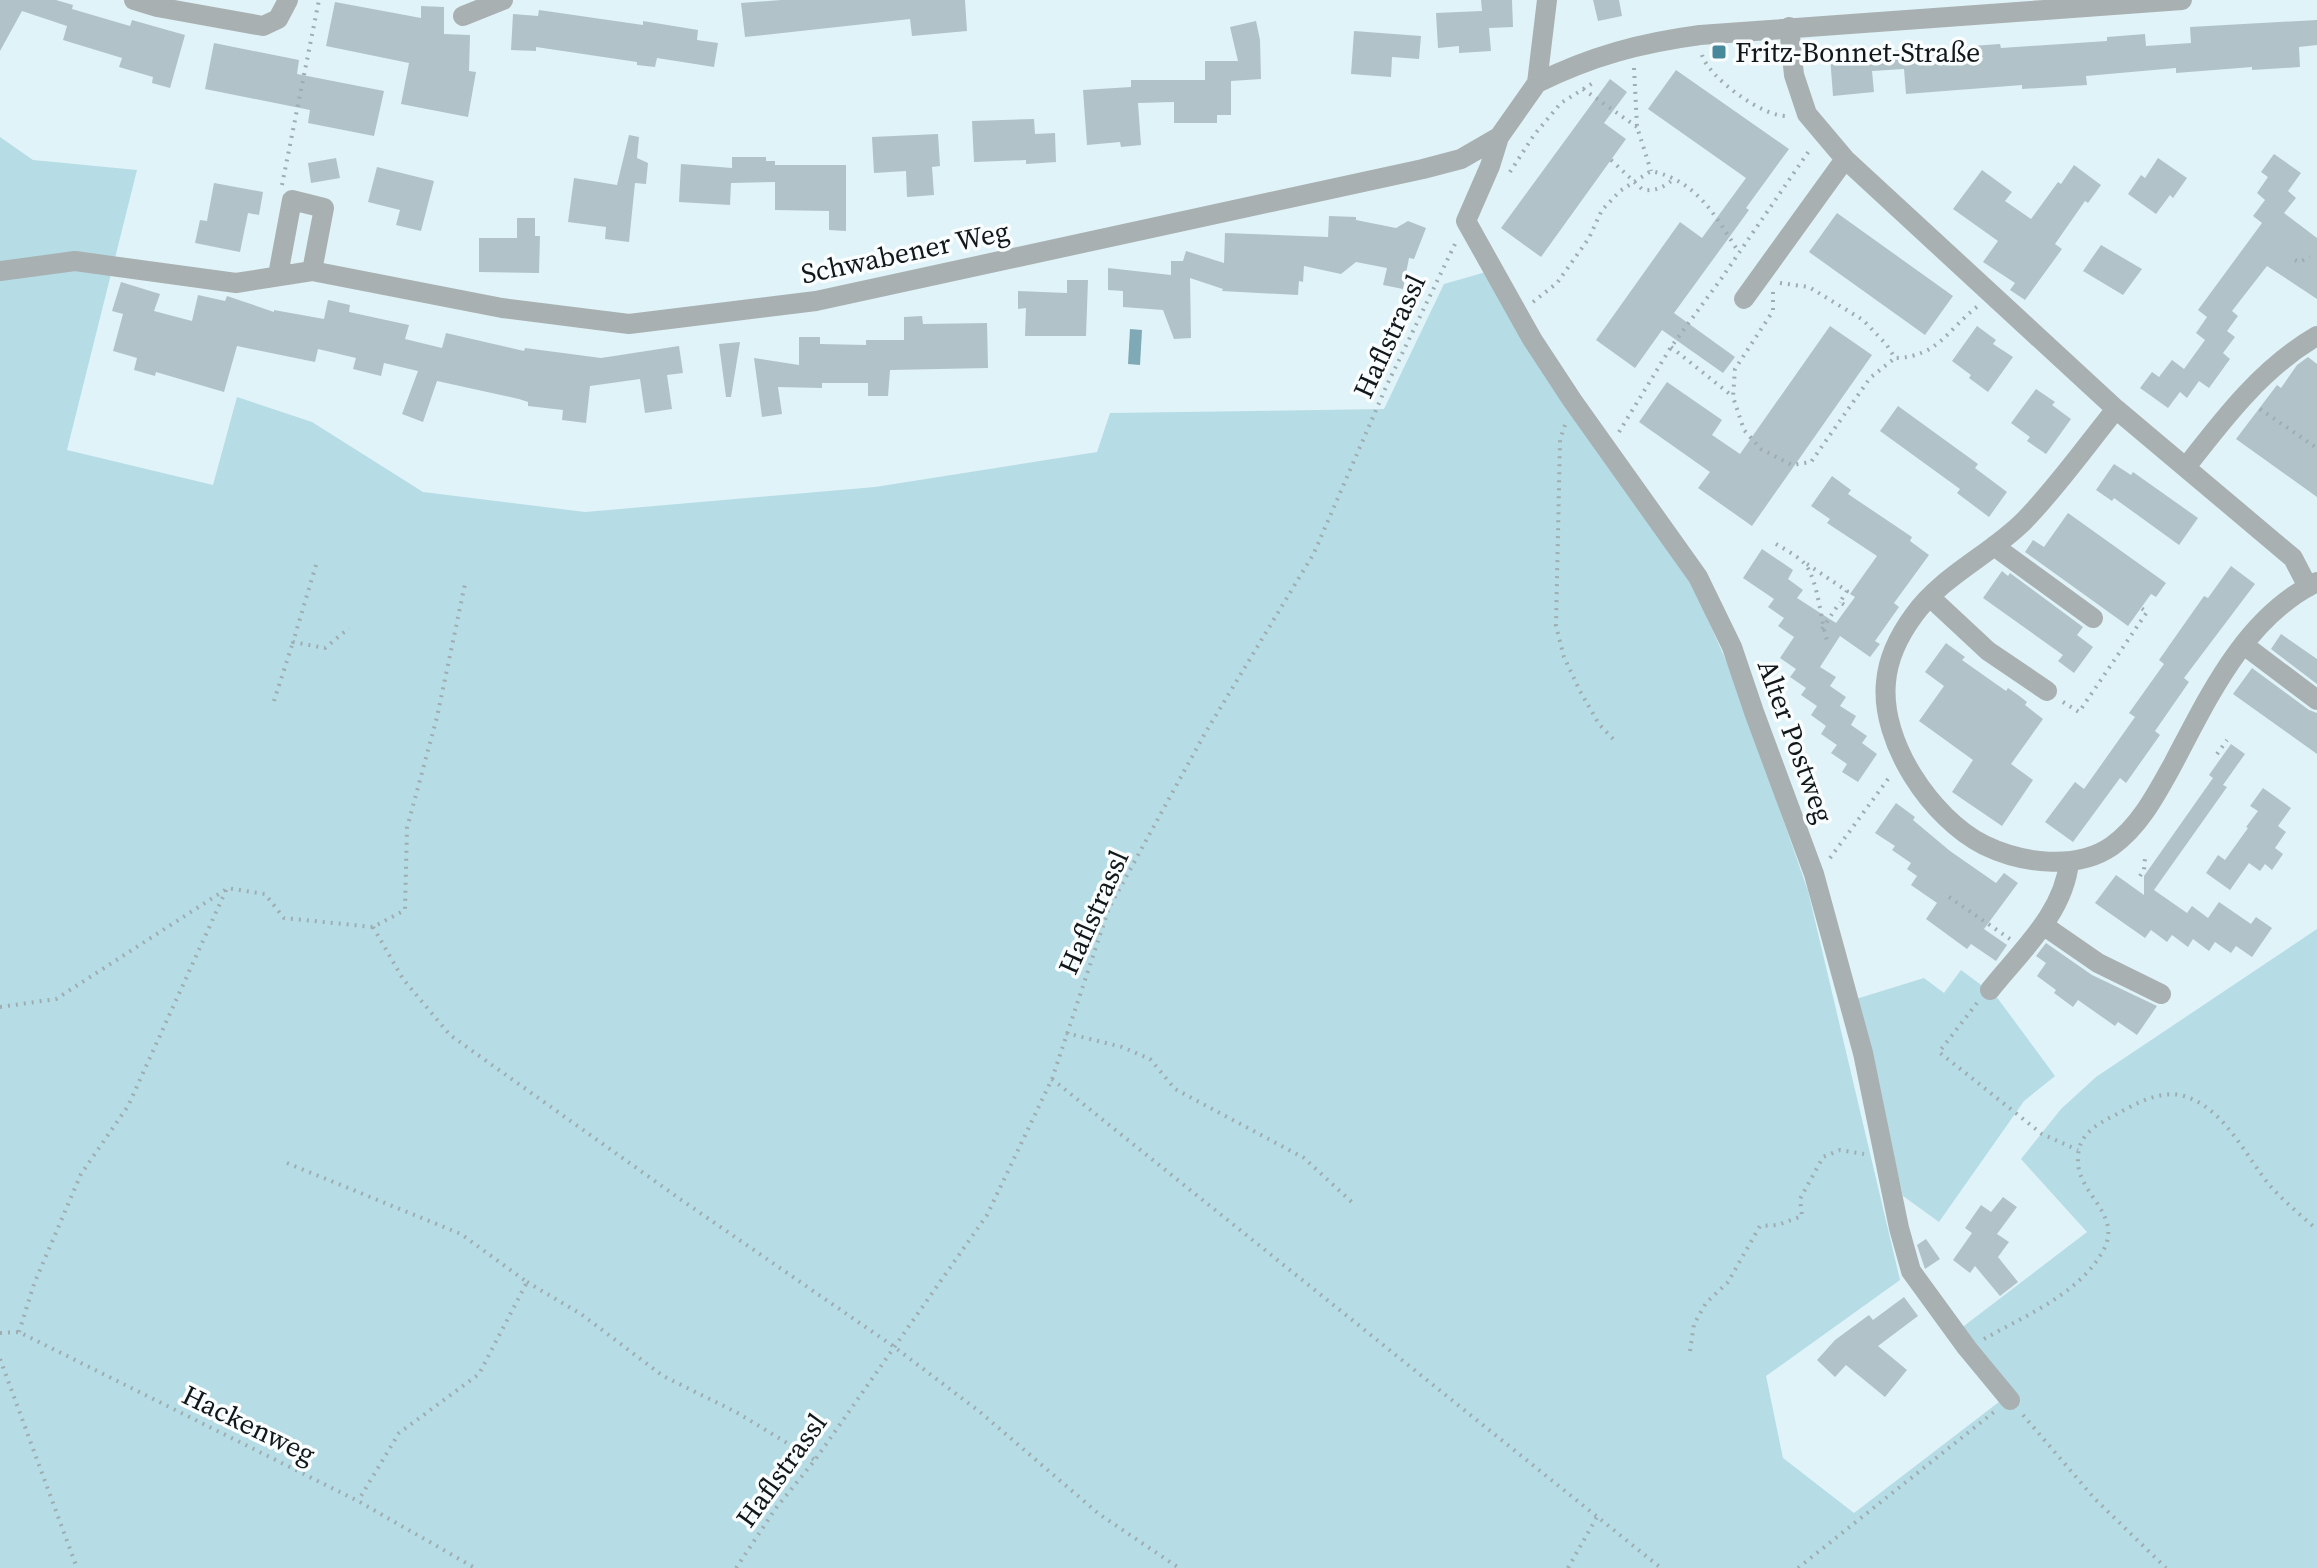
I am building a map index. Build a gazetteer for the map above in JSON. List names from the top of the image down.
{
  "streets": {
    "street": ["Schwabener Weg", "Alter Postweg"],
    "path": ["Haflstrassl", "Hackenweg"]
  },
  "crossings": [
    ["Schwabener Weg", "Alter Postweg"]
  ],
  "places": {
    "transit": ["Fritz-Bonnet-Straße"]
  }
}
